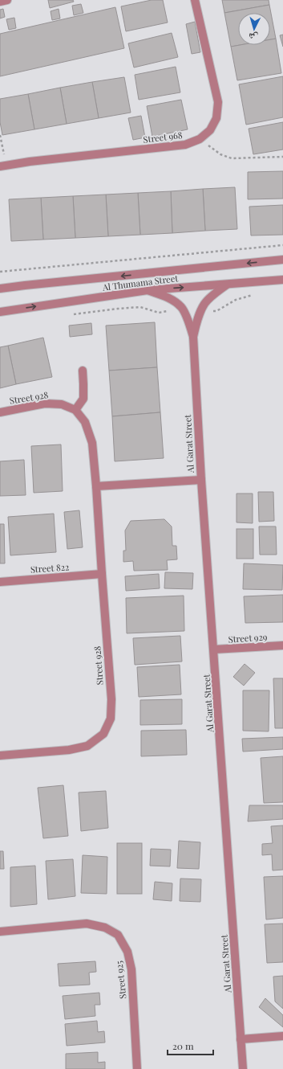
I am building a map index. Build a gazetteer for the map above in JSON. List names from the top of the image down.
{
  "streets": {
    "street": [
      "Street 968",
      "Al Thumama Street",
      "Street 928",
      "Al Garat Street",
      "Street 822",
      "Street 929",
      "Street 925"
    ]
  },
  "crossings": [
    ["Al Thumama Street", "Al Garat Street"],
    ["Street 928", "Street 822"],
    ["Al Garat Street", "Street 929"]
  ],
  "scale_bar": "20 m",
  "north": "bottom"
}
